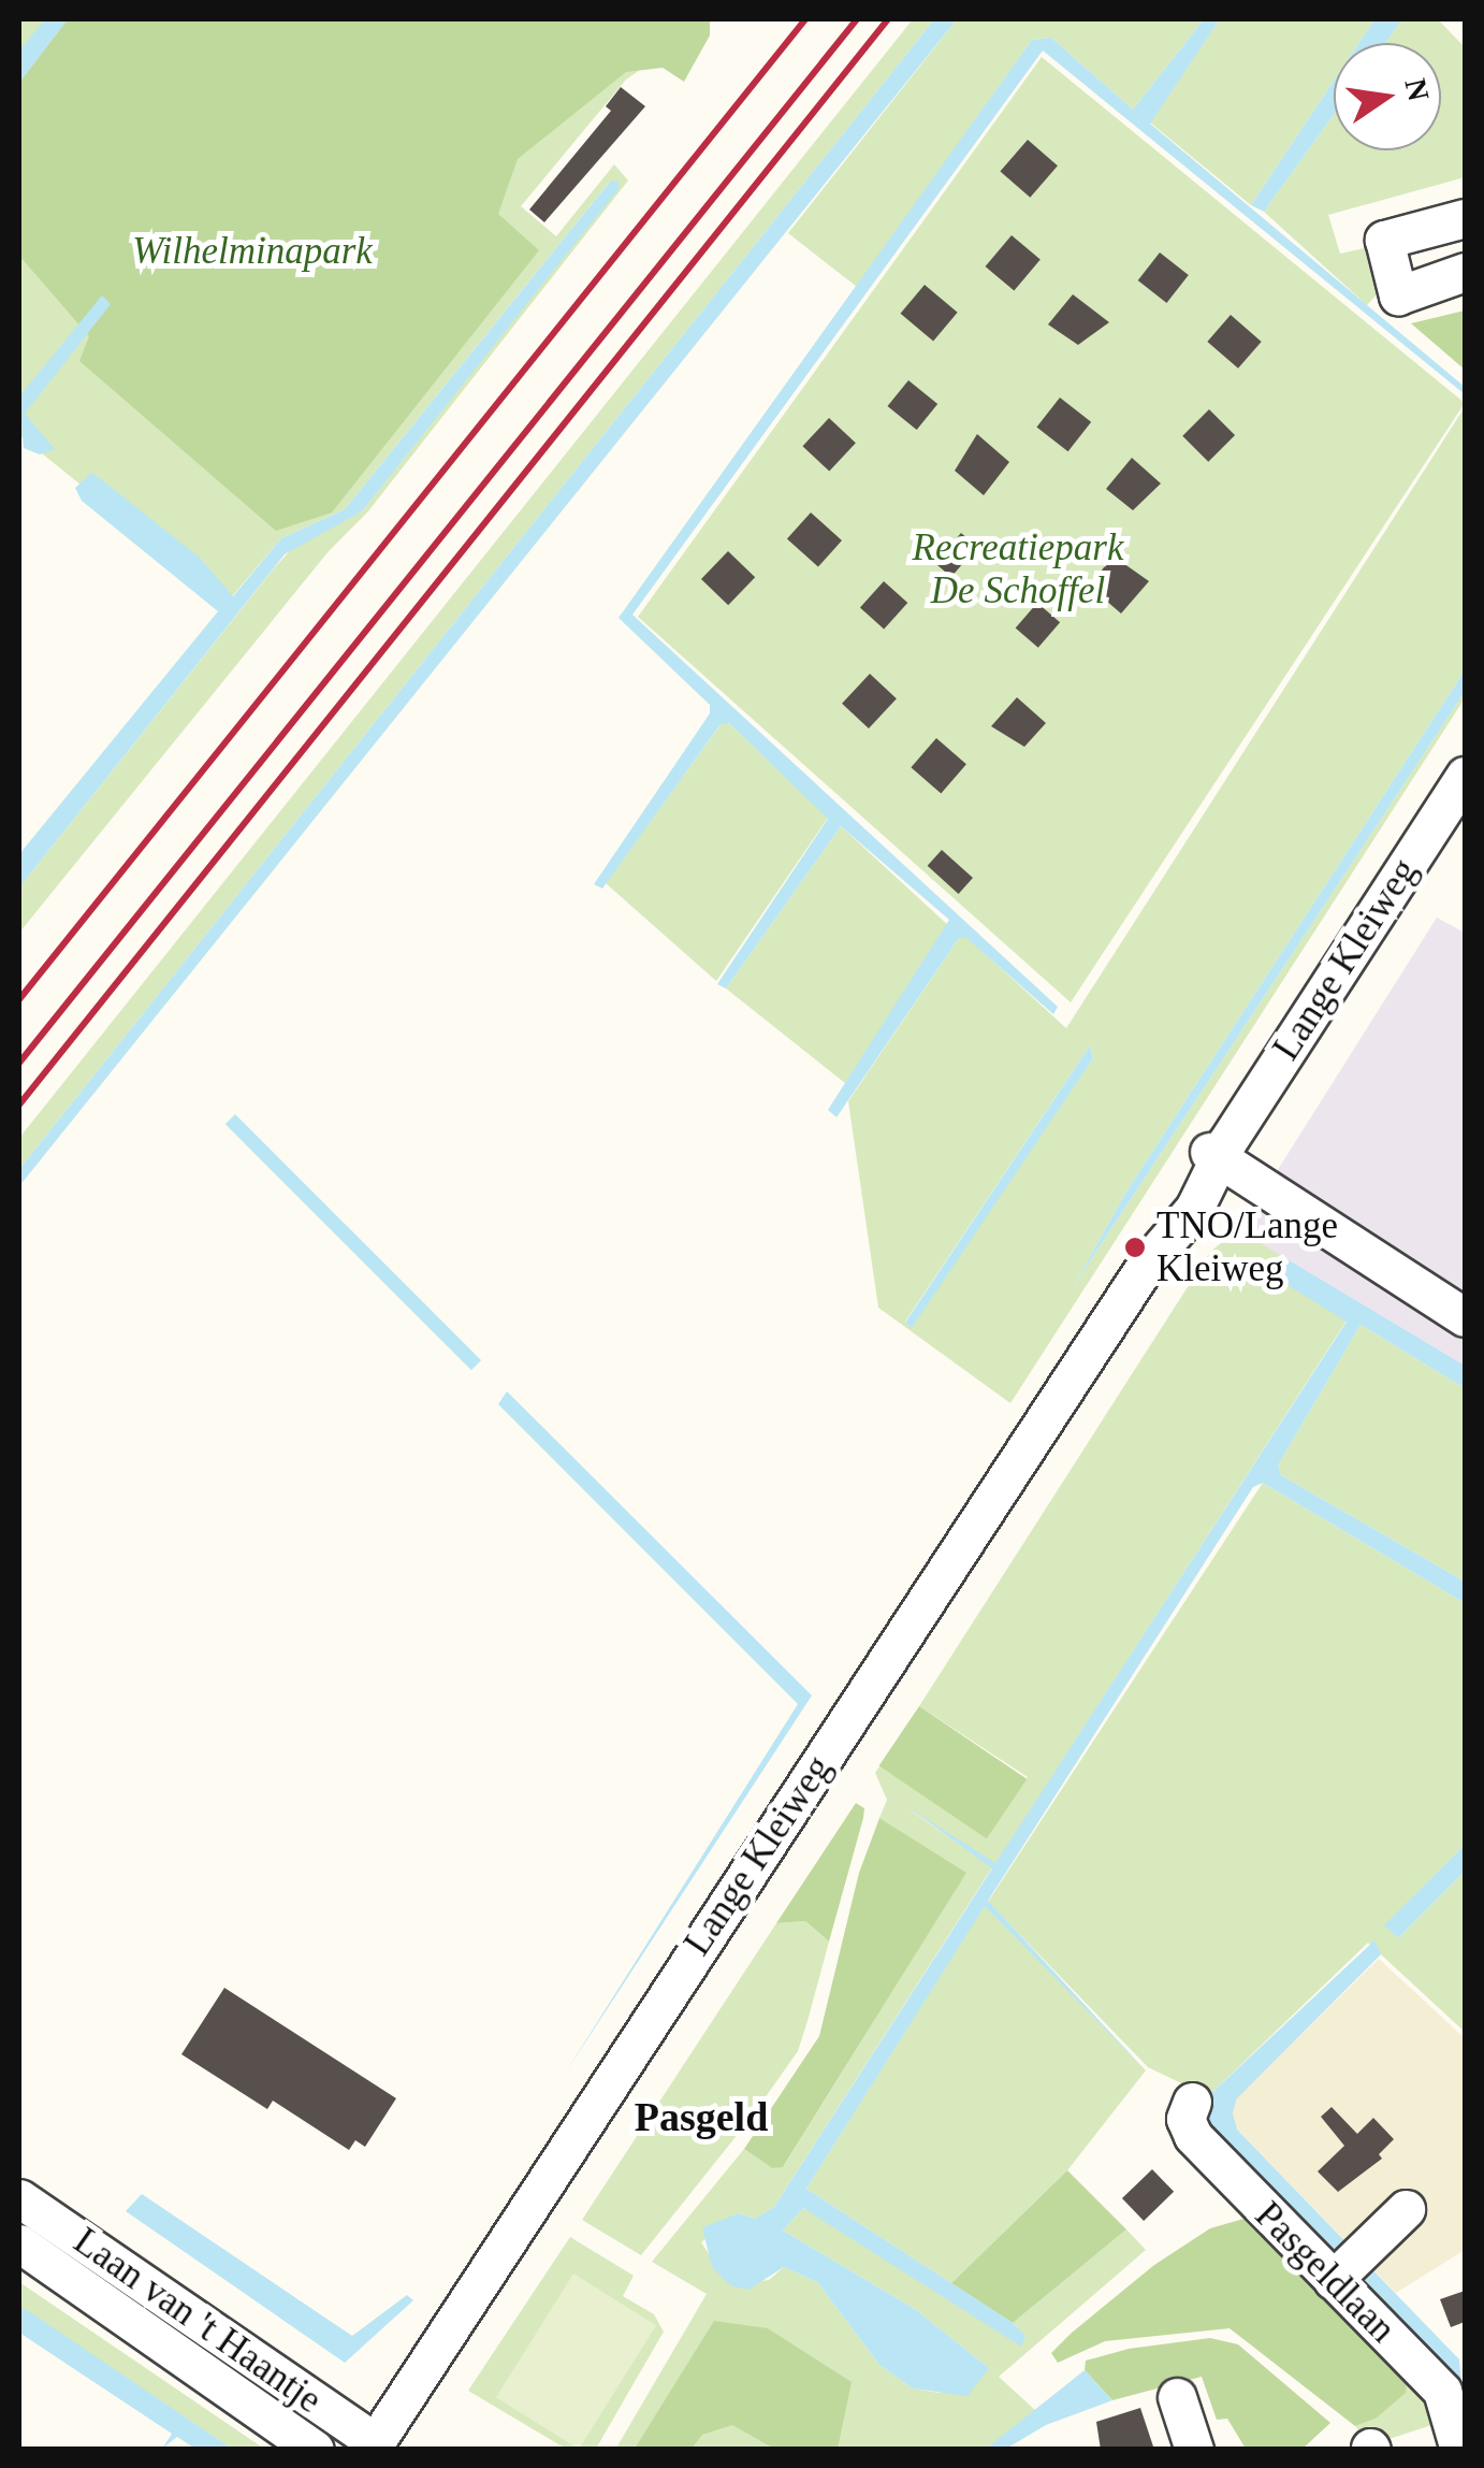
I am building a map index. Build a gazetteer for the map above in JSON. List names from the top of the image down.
{
  "streets": {
    "street": ["Lange Kleiweg", "Pasgeldlaan", "Laan van 't Haantje"]
  },
  "crossings": [
    ["Lange Kleiweg", "Laan van 't Haantje"]
  ],
  "districts": ["Pasgeld"],
  "parks": ["Wilhelminapark", "Recreatiepark De Schoffel"],
  "places": ["TNO/Lange Kleiweg"],
  "north": "right"
}
